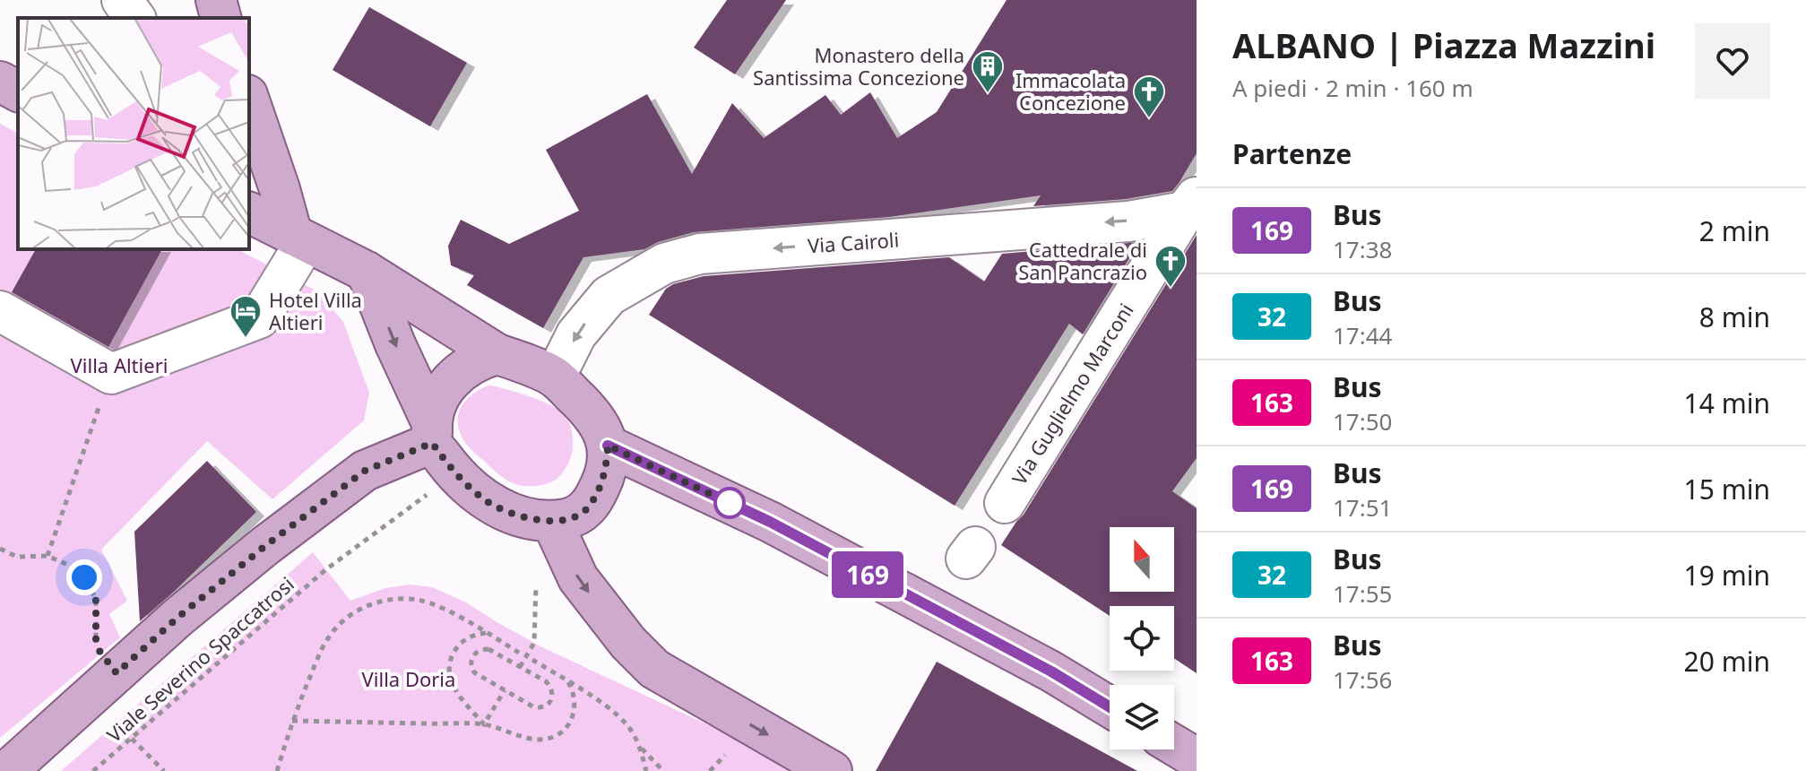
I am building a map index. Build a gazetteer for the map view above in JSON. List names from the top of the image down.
{
  "streets": {
    "street": ["Via Cairoli", "Via Guglielmo Marconi"],
    "path": ["Viale Severino Spaccatrosi"]
  },
  "crossings": [
    ["Via Cairoli", "Via Guglielmo Marconi"],
    ["Via Cairoli", "Viale Severino Spaccatrosi"]
  ],
  "one_way": ["Via Cairoli"],
  "parks": ["Villa Altieri", "Villa Doria"],
  "places": {
    "building": ["Monastero della Santissima Concezione"],
    "church": ["Immacolata Concezione", "Cattedrale di San Pancrazio"],
    "hotel": ["Hotel Villa Altieri"]
  },
  "lines": ["bus line 169"],
  "north": "top",
  "page": {
    "on_map": "169",
    "heading": [
      ["ALBANO | Piazza Mazzini", "A piedi · 2 min · 160 m"],
      "Partenze"
    ],
    "list": [
      {
        "mark": "169",
        "name": "Bus",
        "note": "17:38",
        "value": "2 min"
      },
      {
        "mark": "32",
        "name": "Bus",
        "note": "17:44",
        "value": "8 min"
      },
      {
        "mark": "163",
        "name": "Bus",
        "note": "17:50",
        "value": "14 min"
      },
      {
        "mark": "169",
        "name": "Bus",
        "note": "17:51",
        "value": "15 min"
      },
      {
        "mark": "32",
        "name": "Bus",
        "note": "17:55",
        "value": "19 min"
      },
      {
        "mark": "163",
        "name": "Bus",
        "note": "17:56",
        "value": "20 min"
      }
    ]
  }
}
